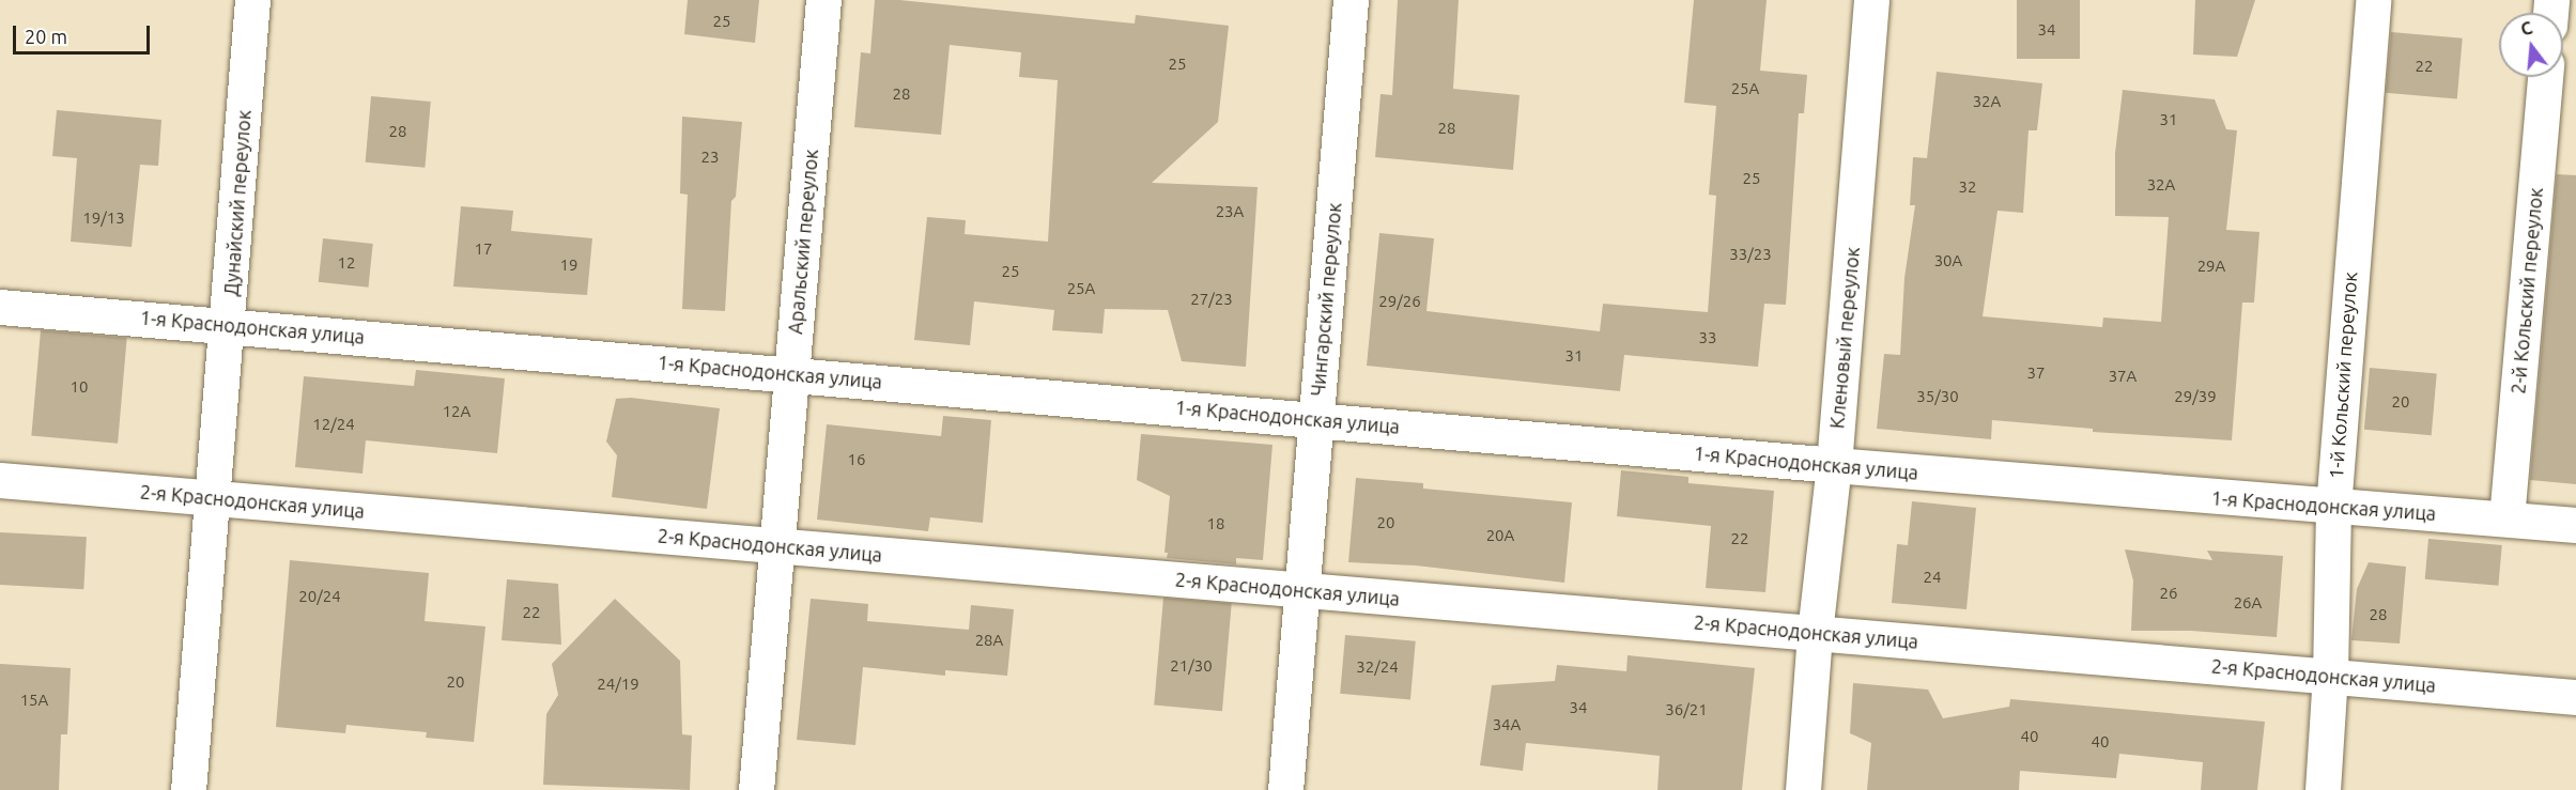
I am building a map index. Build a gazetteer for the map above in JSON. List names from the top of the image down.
{
  "streets": {
    "street": [
      "Дунайский переулок",
      "Аральский переулок",
      "2-й Кольский переулок",
      "Чингарский переулок",
      "1-я Краснодонская улица",
      "Кленовый переулок",
      "1-й Кольский переулок",
      "2-я Краснодонская улица"
    ]
  },
  "crossings": [
    ["Дунайский переулок", "1-я Краснодонская улица"],
    ["Дунайский переулок", "2-я Краснодонская улица"],
    ["Аральский переулок", "1-я Краснодонская улица"],
    ["Аральский переулок", "2-я Краснодонская улица"],
    ["2-й Кольский переулок", "1-я Краснодонская улица"],
    ["Чингарский переулок", "1-я Краснодонская улица"],
    ["Чингарский переулок", "2-я Краснодонская улица"],
    ["1-я Краснодонская улица", "Кленовый переулок"],
    ["1-я Краснодонская улица", "1-й Кольский переулок"],
    ["Кленовый переулок", "2-я Краснодонская улица"],
    ["1-й Кольский переулок", "2-я Краснодонская улица"]
  ],
  "house_numbers": [
    "25",
    "34",
    "25",
    "22",
    "25А",
    "28",
    "32А",
    "31",
    "28",
    "28",
    "23",
    "25",
    "32А",
    "32",
    "23А",
    "19/13",
    "17",
    "33/23",
    "30А",
    "12",
    "19",
    "29А",
    "25",
    "25А",
    "27/23",
    "29/26",
    "33",
    "31",
    "37",
    "37А",
    "10",
    "35/30",
    "29/39",
    "20",
    "12А",
    "12/24",
    "16",
    "20",
    "18",
    "20А",
    "22",
    "24",
    "26",
    "20/24",
    "26А",
    "22",
    "28",
    "28А",
    "21/30",
    "32/24",
    "20",
    "24/19",
    "15А",
    "34",
    "36/21",
    "34А",
    "40",
    "40"
  ],
  "scale_bar": "20 m",
  "north": "top"
}
